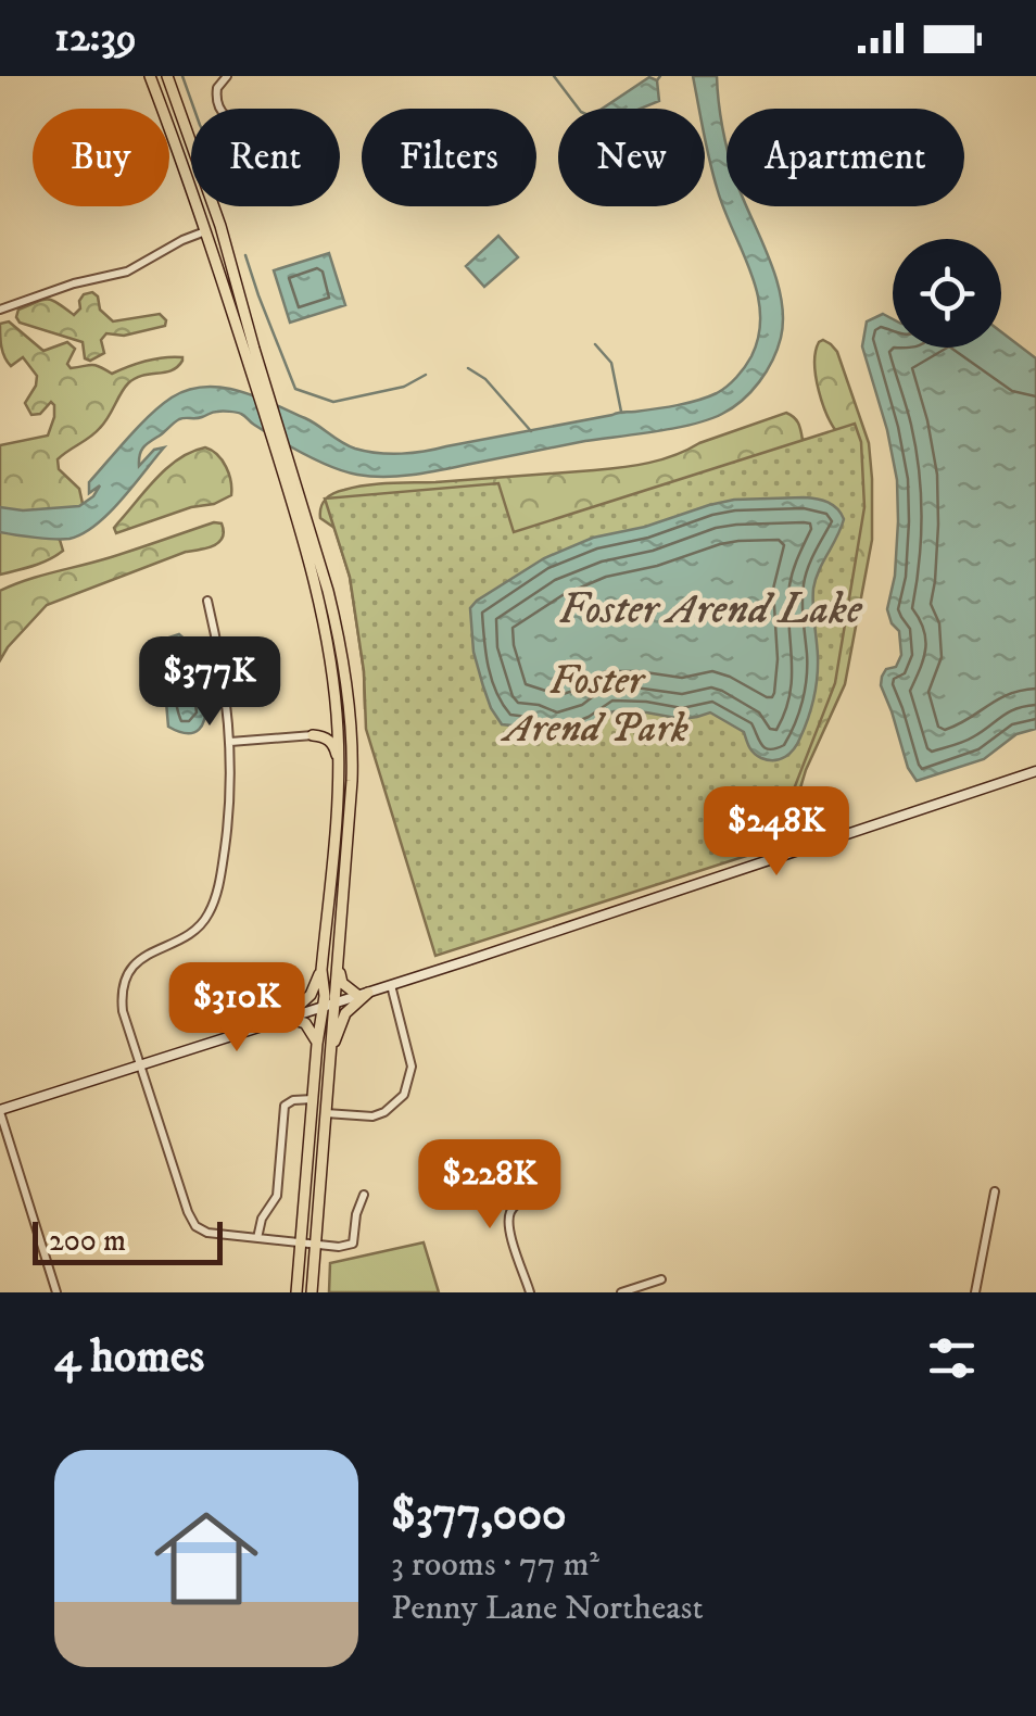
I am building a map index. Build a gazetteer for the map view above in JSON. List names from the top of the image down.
{
  "water": ["Foster Arend Lake"],
  "parks": ["Foster Arend Park"],
  "scale_bar": "200 m",
  "page": {
    "status": "12:39",
    "chip": [
      "Buy",
      "Rent",
      "Filters",
      "New",
      "Apartment"
    ],
    "price": [
      "$377K",
      "$248K",
      "$310K",
      "$228K"
    ],
    "scale": "200 m",
    "heading": "4 homes",
    "list": [
      {
        "name": "$377,000",
        "note": "3 rooms · 77 m² · Penny Lane Northeast"
      }
    ]
  }
}
